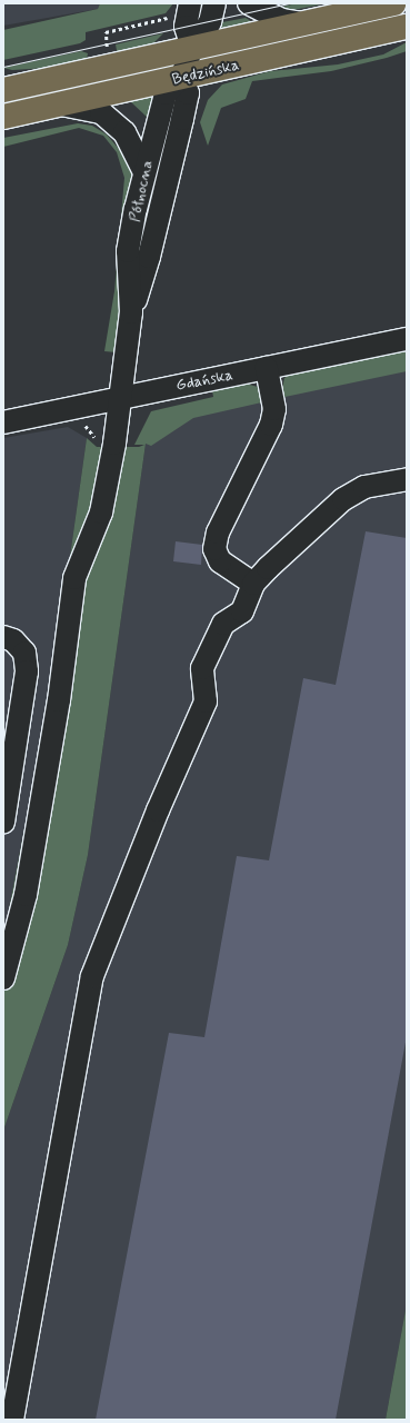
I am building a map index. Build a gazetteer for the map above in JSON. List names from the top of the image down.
{
  "streets": {
    "main road": ["Będzińska"],
    "street": ["Północna", "Gdańska"]
  },
  "crossings": [
    ["Będzińska", "Północna"],
    ["Północna", "Gdańska"]
  ]
}
